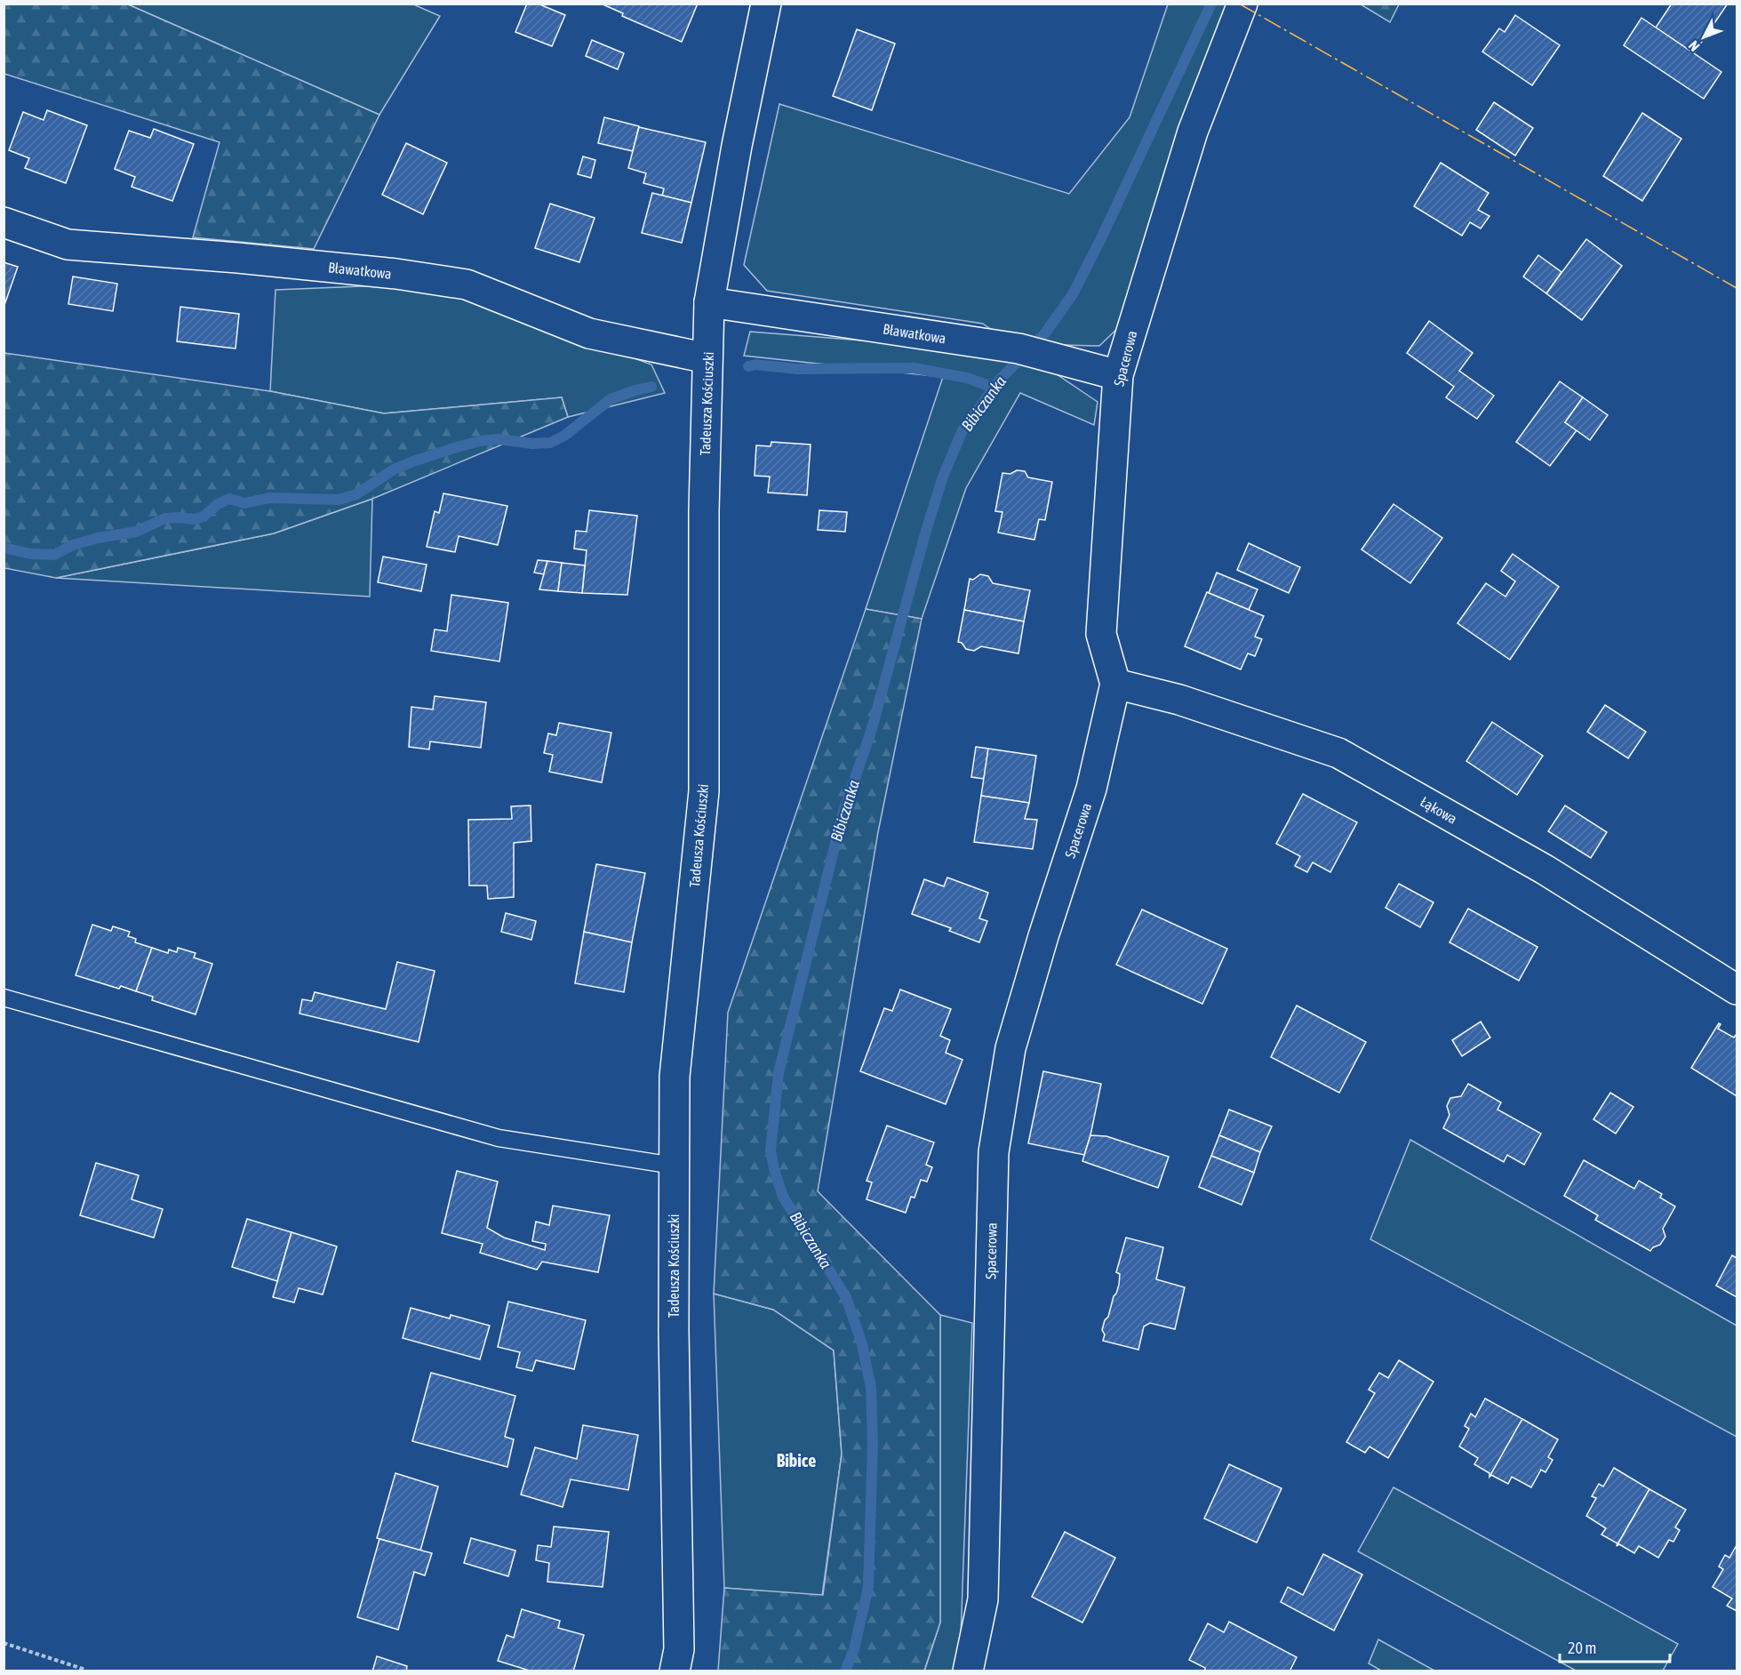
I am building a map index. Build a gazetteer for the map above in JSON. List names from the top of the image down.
{
  "streets": {
    "street": [
      "Bławatkowa",
      "Spacerowa",
      "Tadeusza Kościuszki",
      "Łąkowa"
    ]
  },
  "crossings": [
    ["Bławatkowa", "Spacerowa"],
    ["Bławatkowa", "Tadeusza Kościuszki"],
    ["Spacerowa", "Łąkowa"]
  ],
  "districts": ["Bibice"],
  "water": ["Bibiczanka"],
  "scale_bar": "20 m",
  "north": "bottom left"
}
